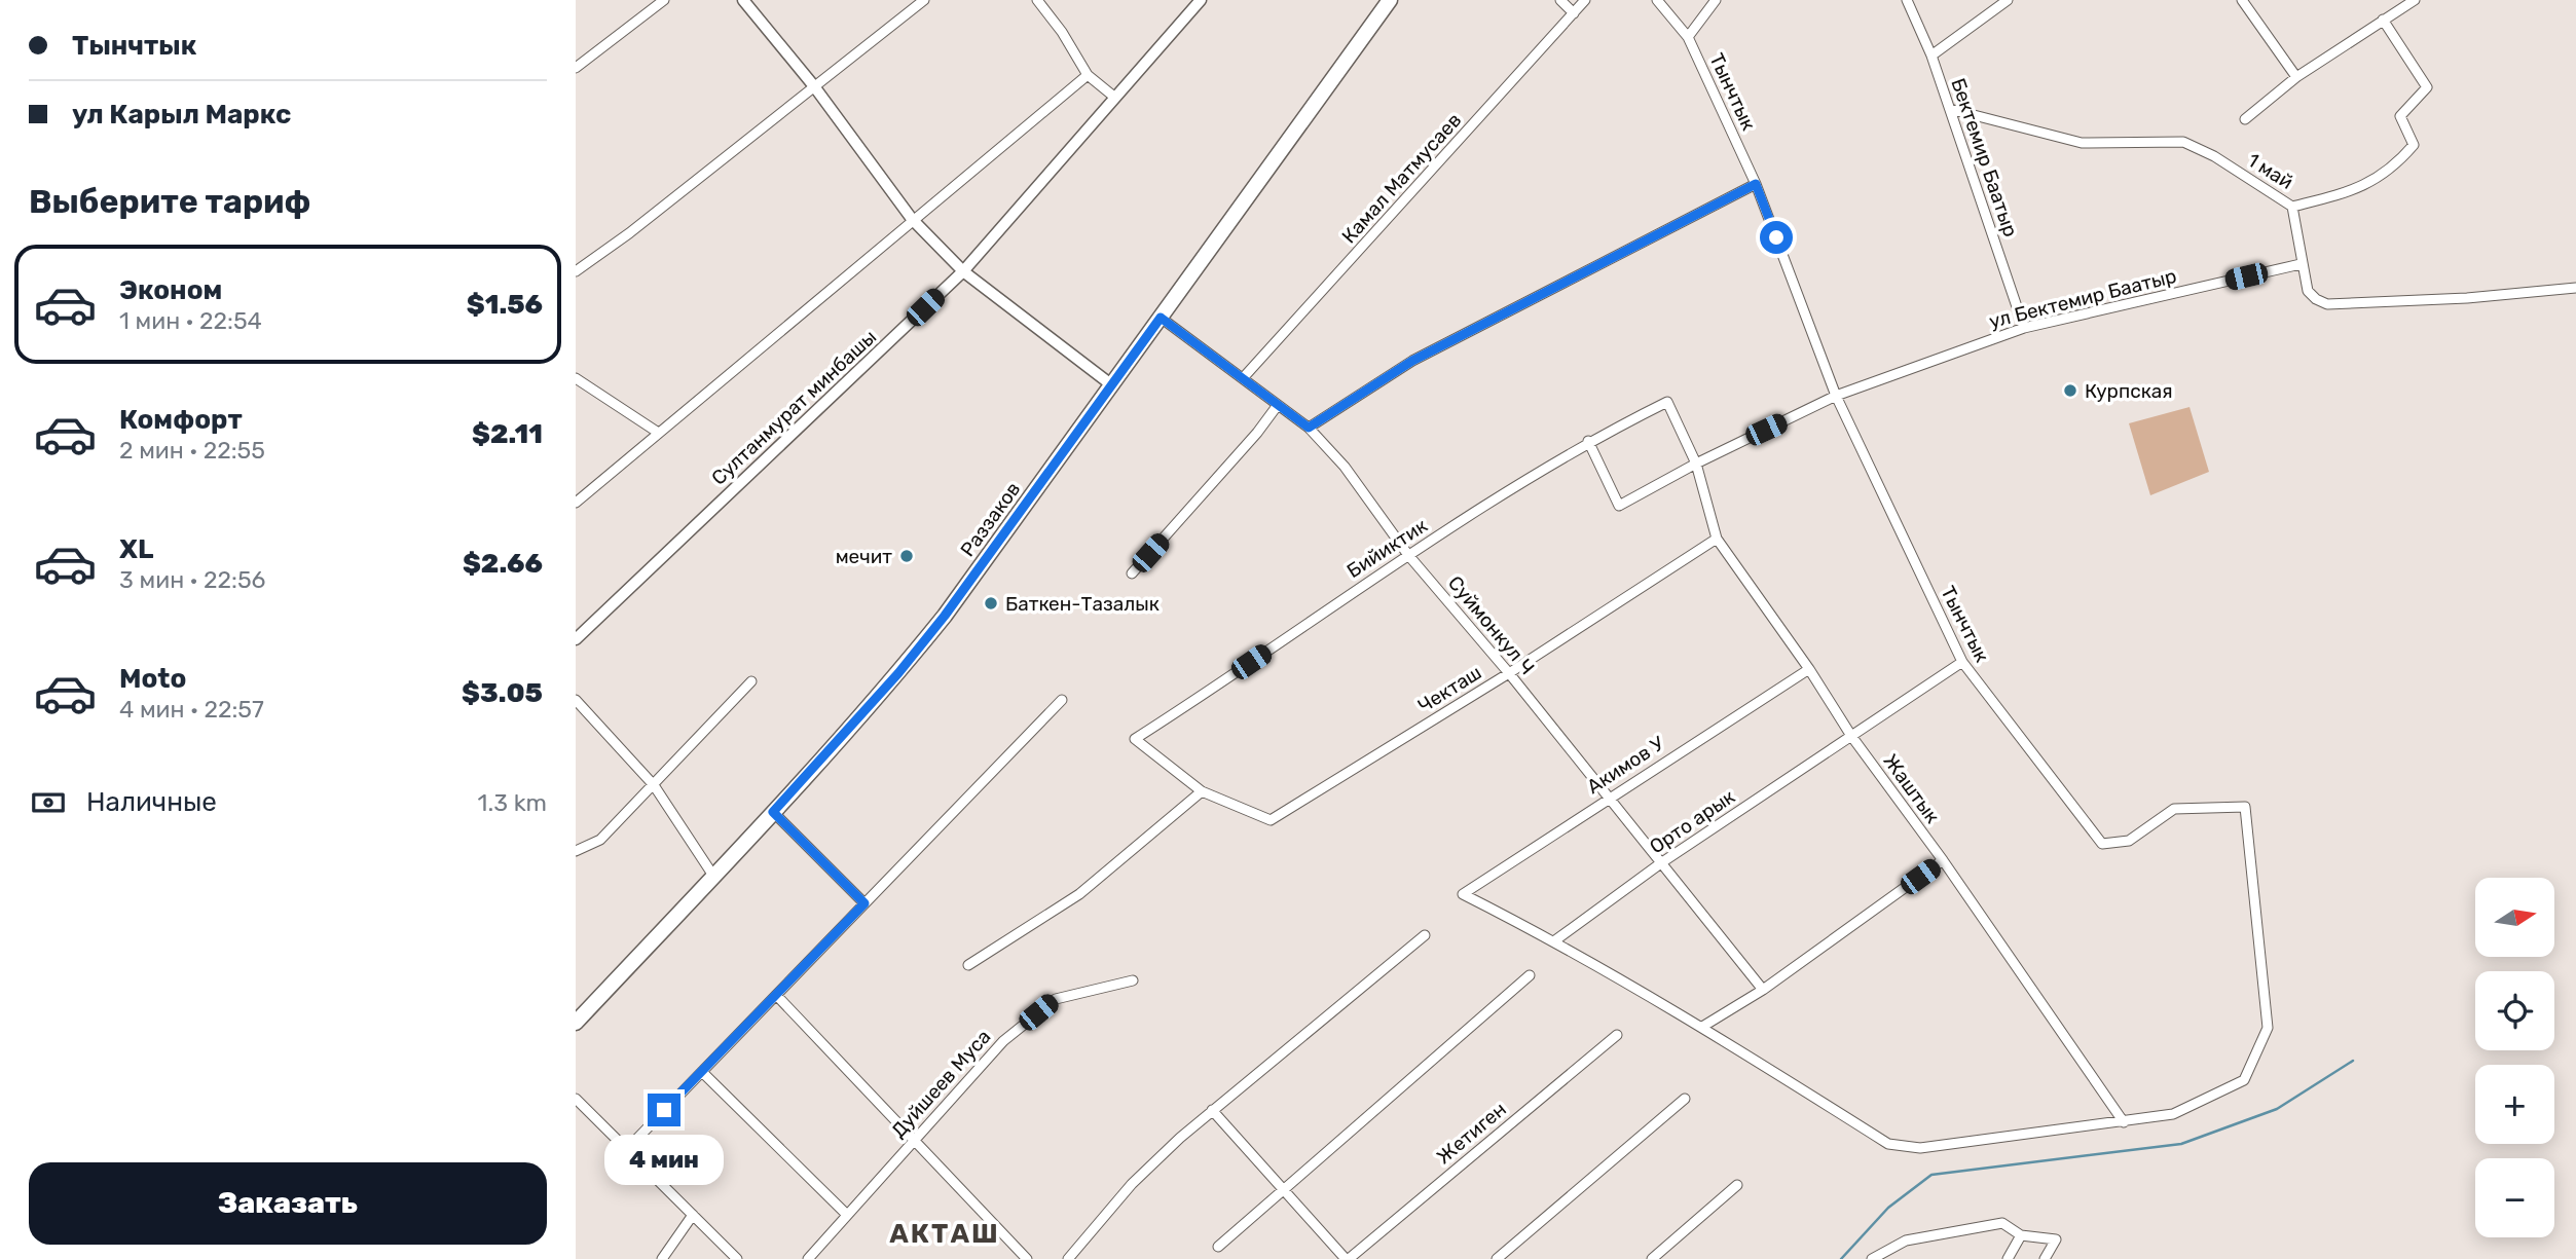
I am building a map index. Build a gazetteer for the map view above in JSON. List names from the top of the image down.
{
  "streets": {
    "main road": ["Раззаков"],
    "street": [
      "Тынчтык",
      "Бектемир Баатыр",
      "1 май",
      "Камал Матмусаев",
      "ул Бектемир Баатыр",
      "Султанмурат минбашы",
      "Бийиктик",
      "Суймонкул Ч",
      "Чекташ",
      "Акимов У",
      "Жаштык",
      "Орто арык",
      "Дуйшеев Муса",
      "Жетиген"
    ]
  },
  "crossings": [
    ["Тынчтык", "ул Бектемир Баатыр"],
    ["Тынчтык", "Жаштык"],
    ["Тынчтык", "Орто арык"],
    ["Бектемир Баатыр", "1 май"],
    ["Бектемир Баатыр", "ул Бектемир Баатыр"],
    ["Камал Матмусаев", "Суймонкул Ч"],
    ["ул Бектемир Баатыр", "Бийиктик"],
    ["ул Бектемир Баатыр", "Жаштык"],
    ["Раззаков", "Суймонкул Ч"],
    ["Бийиктик", "Суймонкул Ч"],
    ["Бийиктик", "Чекташ"],
    ["Бийиктик", "Жаштык"],
    ["Суймонкул Ч", "Чекташ"],
    ["Суймонкул Ч", "Акимов У"],
    ["Суймонкул Ч", "Орто арык"],
    ["Чекташ", "Жаштык"],
    ["Акимов У", "Жаштык"],
    ["Акимов У", "Орто арык"],
    ["Жаштык", "Орто арык"]
  ],
  "districts": ["АКТАШ"],
  "places": ["Курпская", "мечит", "Баткен-Тазалык"],
  "north": "right",
  "page": {
    "banner": ["Тынчтык", "ул Карыл Маркс"],
    "heading": "Выберите тариф",
    "list": [
      {
        "name": "Эконом",
        "note": "1 мин · 22:54",
        "value": "$1.56"
      },
      {
        "name": "Комфорт",
        "note": "2 мин · 22:55",
        "value": "$2.11"
      },
      {
        "name": "XL",
        "note": "3 мин · 22:56",
        "value": "$2.66"
      },
      {
        "name": "Moto",
        "note": "4 мин · 22:57",
        "value": "$3.05"
      }
    ],
    "pay": ["Наличные", "1.3 km"],
    "map_buttons": ["+", "−"],
    "bubble": "4 мин",
    "buttons": "Заказать"
  }
}
